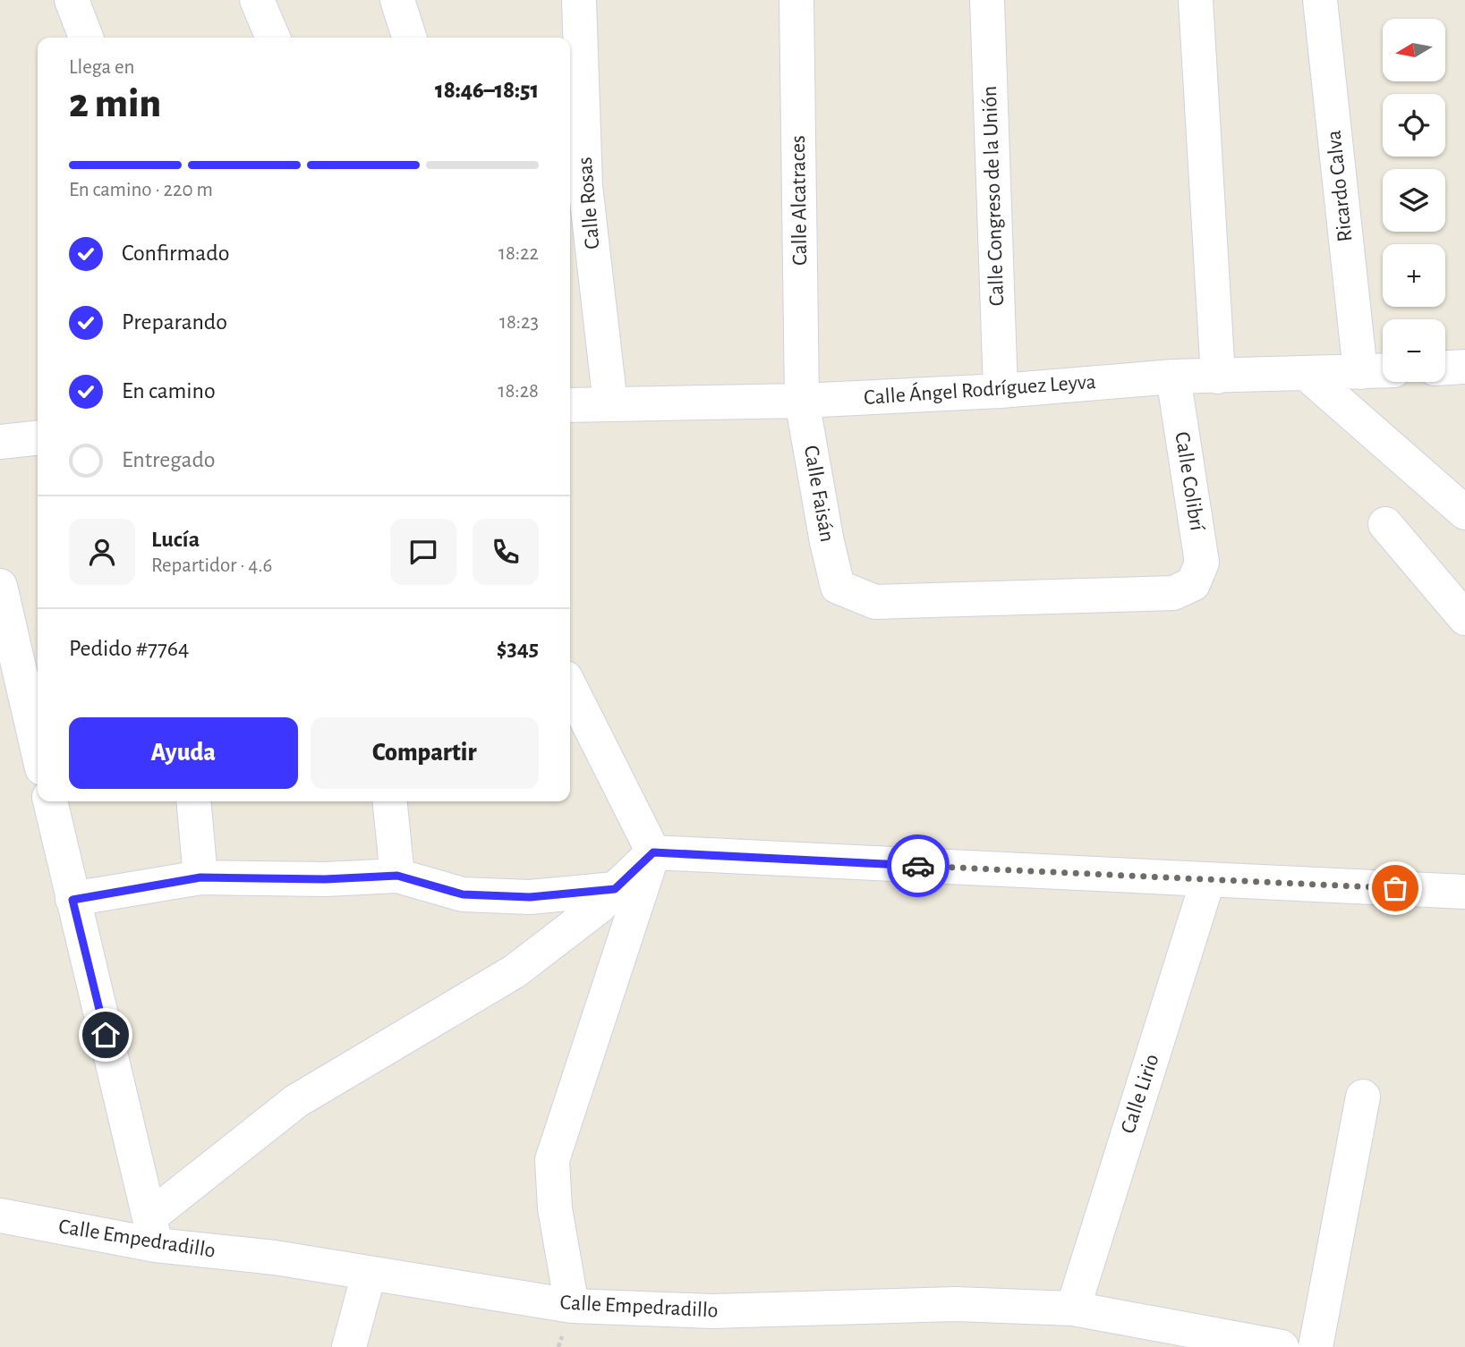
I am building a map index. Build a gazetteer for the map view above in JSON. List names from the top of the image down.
{
  "streets": {
    "street": [
      "Ricardo Calva",
      "Calle Congreso de la Unión",
      "Calle Alcatraces",
      "Calle Rosas",
      "Calle Ángel Rodríguez Leyva",
      "Calle Colibrí",
      "Calle Faisán",
      "Calle Lirio",
      "Calle Empedradillo"
    ]
  },
  "crossings": [
    ["Ricardo Calva", "Calle Ángel Rodríguez Leyva"],
    ["Calle Congreso de la Unión", "Calle Ángel Rodríguez Leyva"],
    ["Calle Alcatraces", "Calle Ángel Rodríguez Leyva"],
    ["Calle Alcatraces", "Calle Faisán"],
    ["Calle Rosas", "Calle Ángel Rodríguez Leyva"],
    ["Calle Ángel Rodríguez Leyva", "Calle Colibrí"],
    ["Calle Ángel Rodríguez Leyva", "Calle Faisán"],
    ["Calle Colibrí", "Calle Faisán"],
    ["Calle Lirio", "Calle Empedradillo"]
  ],
  "north": "left",
  "page": {
    "map_buttons": ["+", "−"],
    "heading": ["2 min", "Llega en", "18:46–18:51"],
    "panel": [
      "Lucía",
      "Repartidor · 4.6",
      "Pedido #7764",
      "$345"
    ],
    "bar": "En camino · 220 m",
    "list": [
      ["Confirmado", "18:22"],
      ["Preparando", "18:23"],
      ["En camino", "18:28"],
      "Entregado"
    ],
    "buttons": ["Ayuda", "Compartir"]
  }
}
